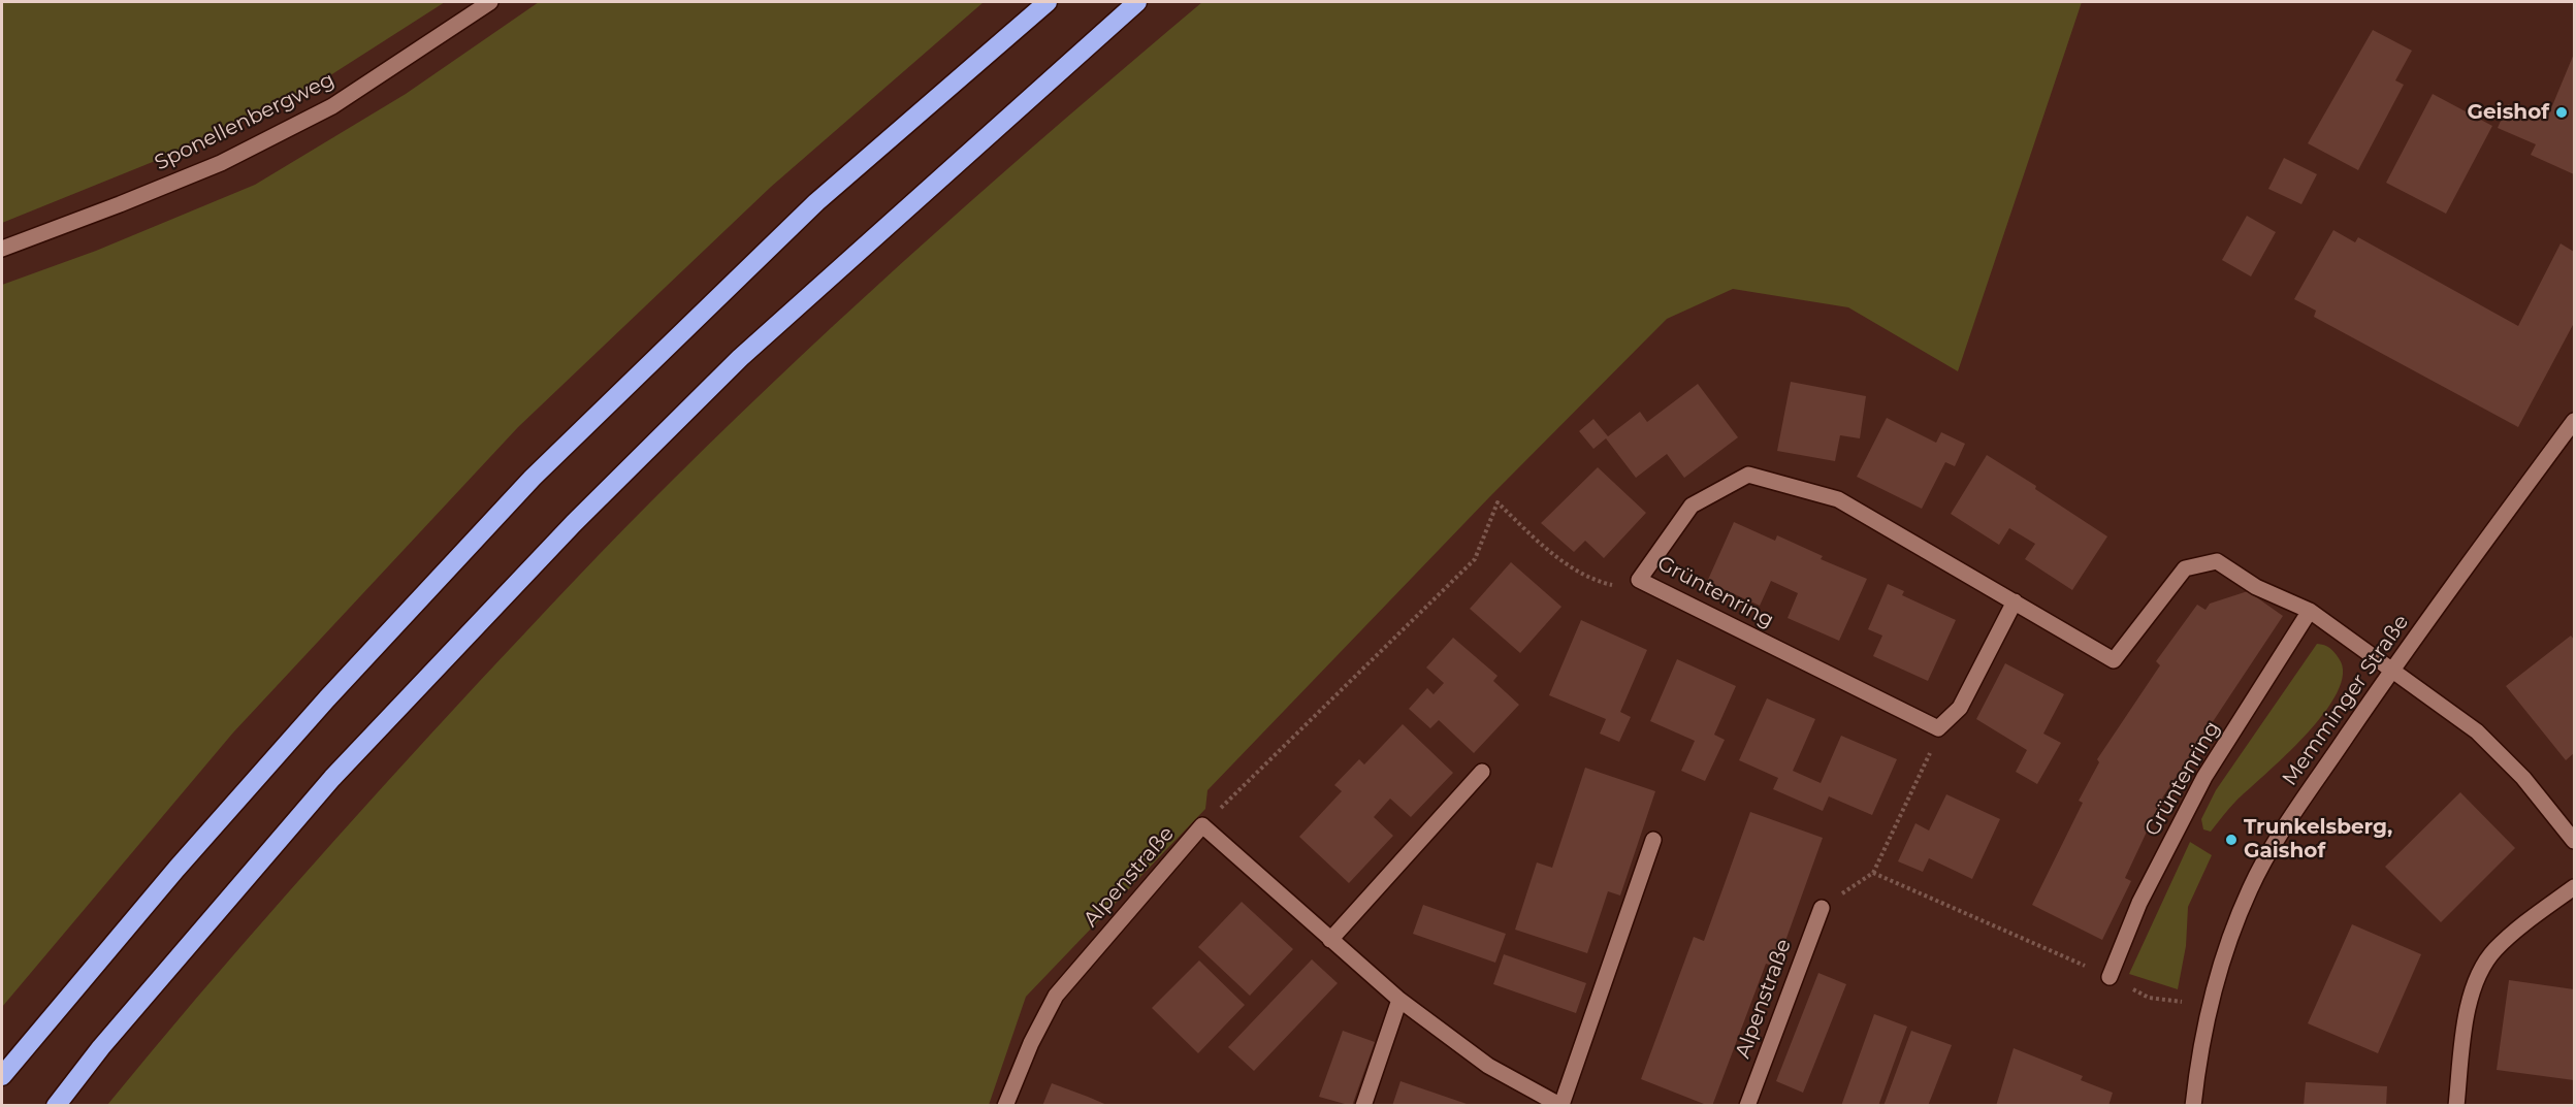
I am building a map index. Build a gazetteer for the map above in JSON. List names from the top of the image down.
{
  "streets": {
    "street": [
      "Sponellenbergweg",
      "Grüntenring",
      "Memminger Straße",
      "Alpenstraße"
    ]
  },
  "crossings": [
    ["Grüntenring", "Memminger Straße"]
  ],
  "places": ["Geishof", "Trunkelsberg, Gaishof"]
}
